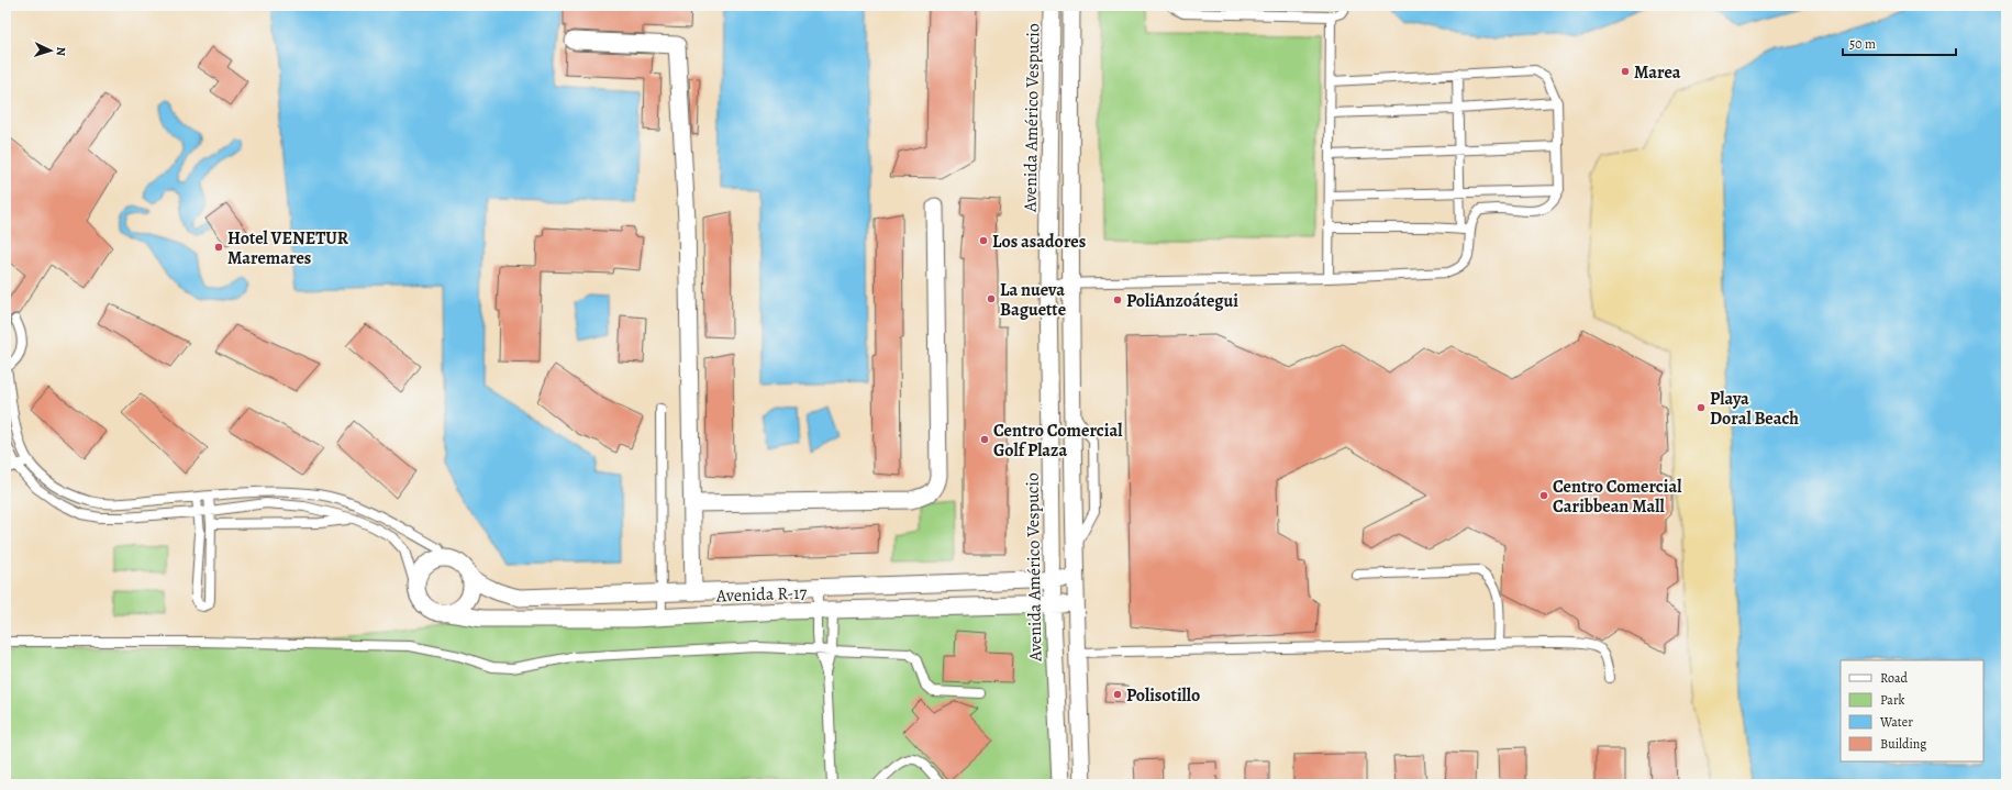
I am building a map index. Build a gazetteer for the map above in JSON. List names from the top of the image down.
{
  "streets": {
    "street": ["Avenida Américo Vespucio", "Avenida R-17"]
  },
  "crossings": [
    ["Avenida Américo Vespucio", "Avenida R-17"]
  ],
  "places": [
    "Marea",
    "Los asadores",
    "Hotel VENETUR Maremares",
    "La nueva Baguette",
    "PoliAnzoátegui",
    "Playa Doral Beach",
    "Centro Comercial Golf Plaza",
    "Centro Comercial Caribbean Mall",
    "Polisotillo"
  ],
  "legend": [
    "Road",
    "Park",
    "Water",
    "Building"
  ],
  "scale_bar": "50 m",
  "north": "right"
}
